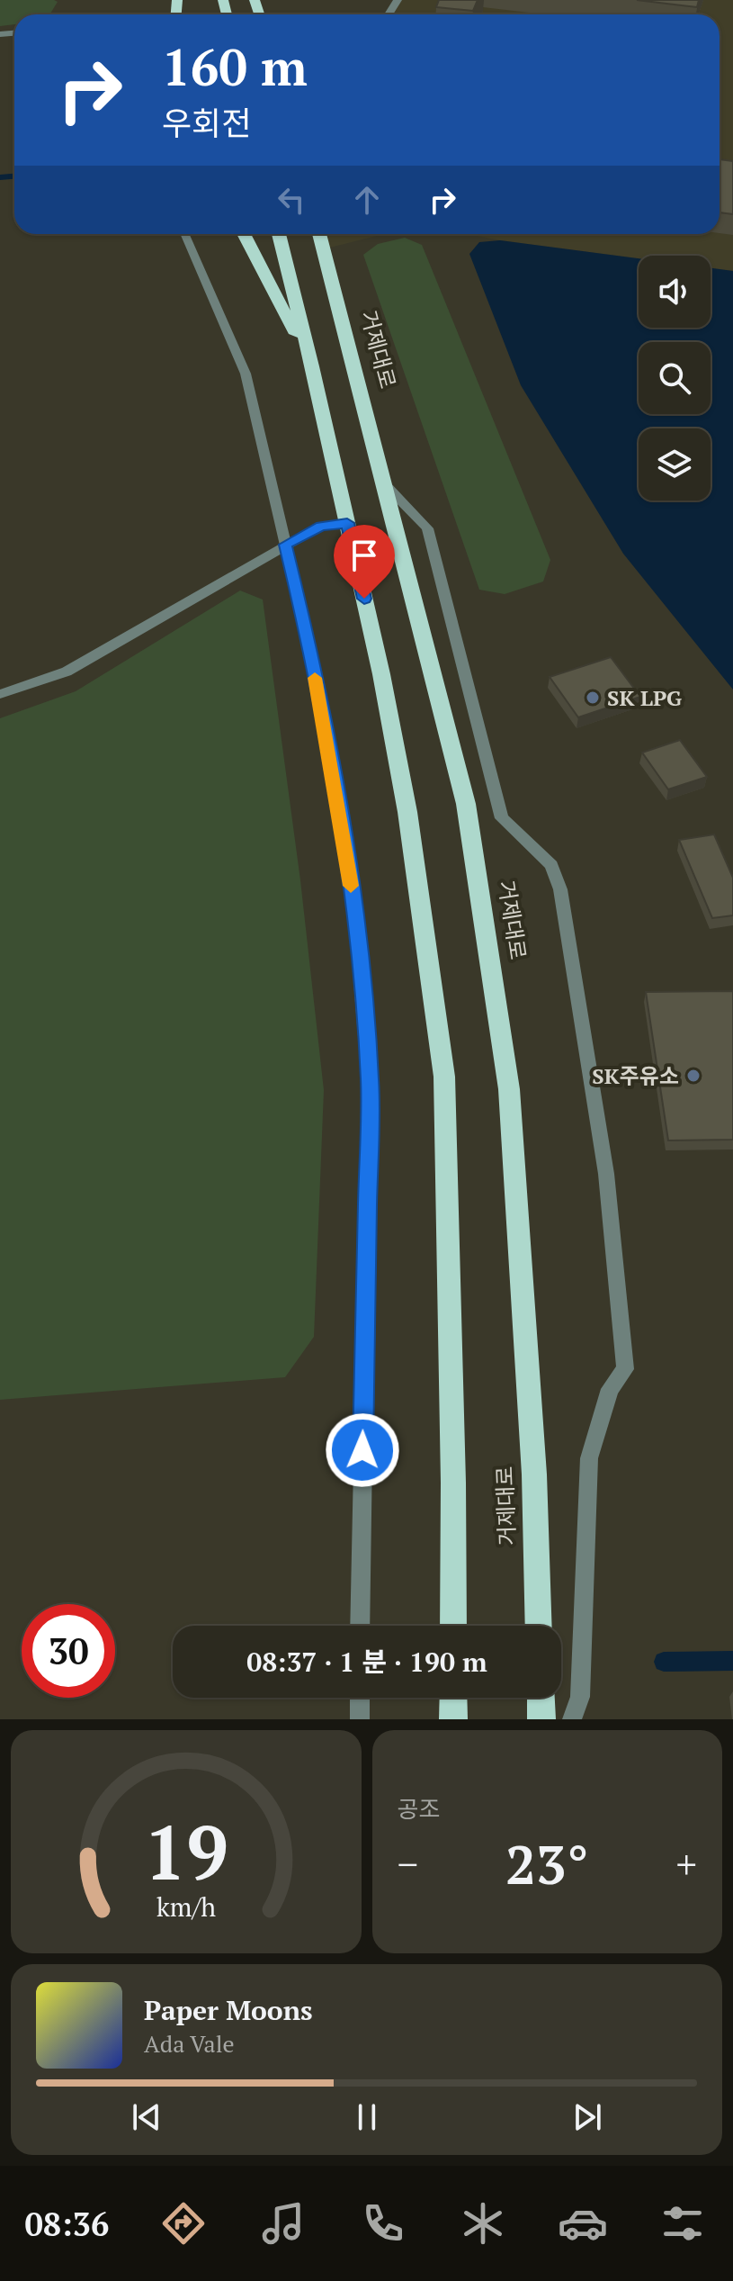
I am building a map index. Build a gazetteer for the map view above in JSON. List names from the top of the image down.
{
  "streets": {
    "highway": ["거제대로"]
  },
  "places": ["SK LPG", "SK주유소"],
  "page": {
    "turn": ["160 m", "우회전"],
    "limit": "30",
    "trip": "08:37 · 1 분 · 190 m",
    "tile": "공조",
    "heat": ["−", "23°", "+"],
    "song": ["Paper Moons", "Ada Vale"],
    "tabs": "08:36",
    "gauge": ["19", "km/h"]
  }
}
